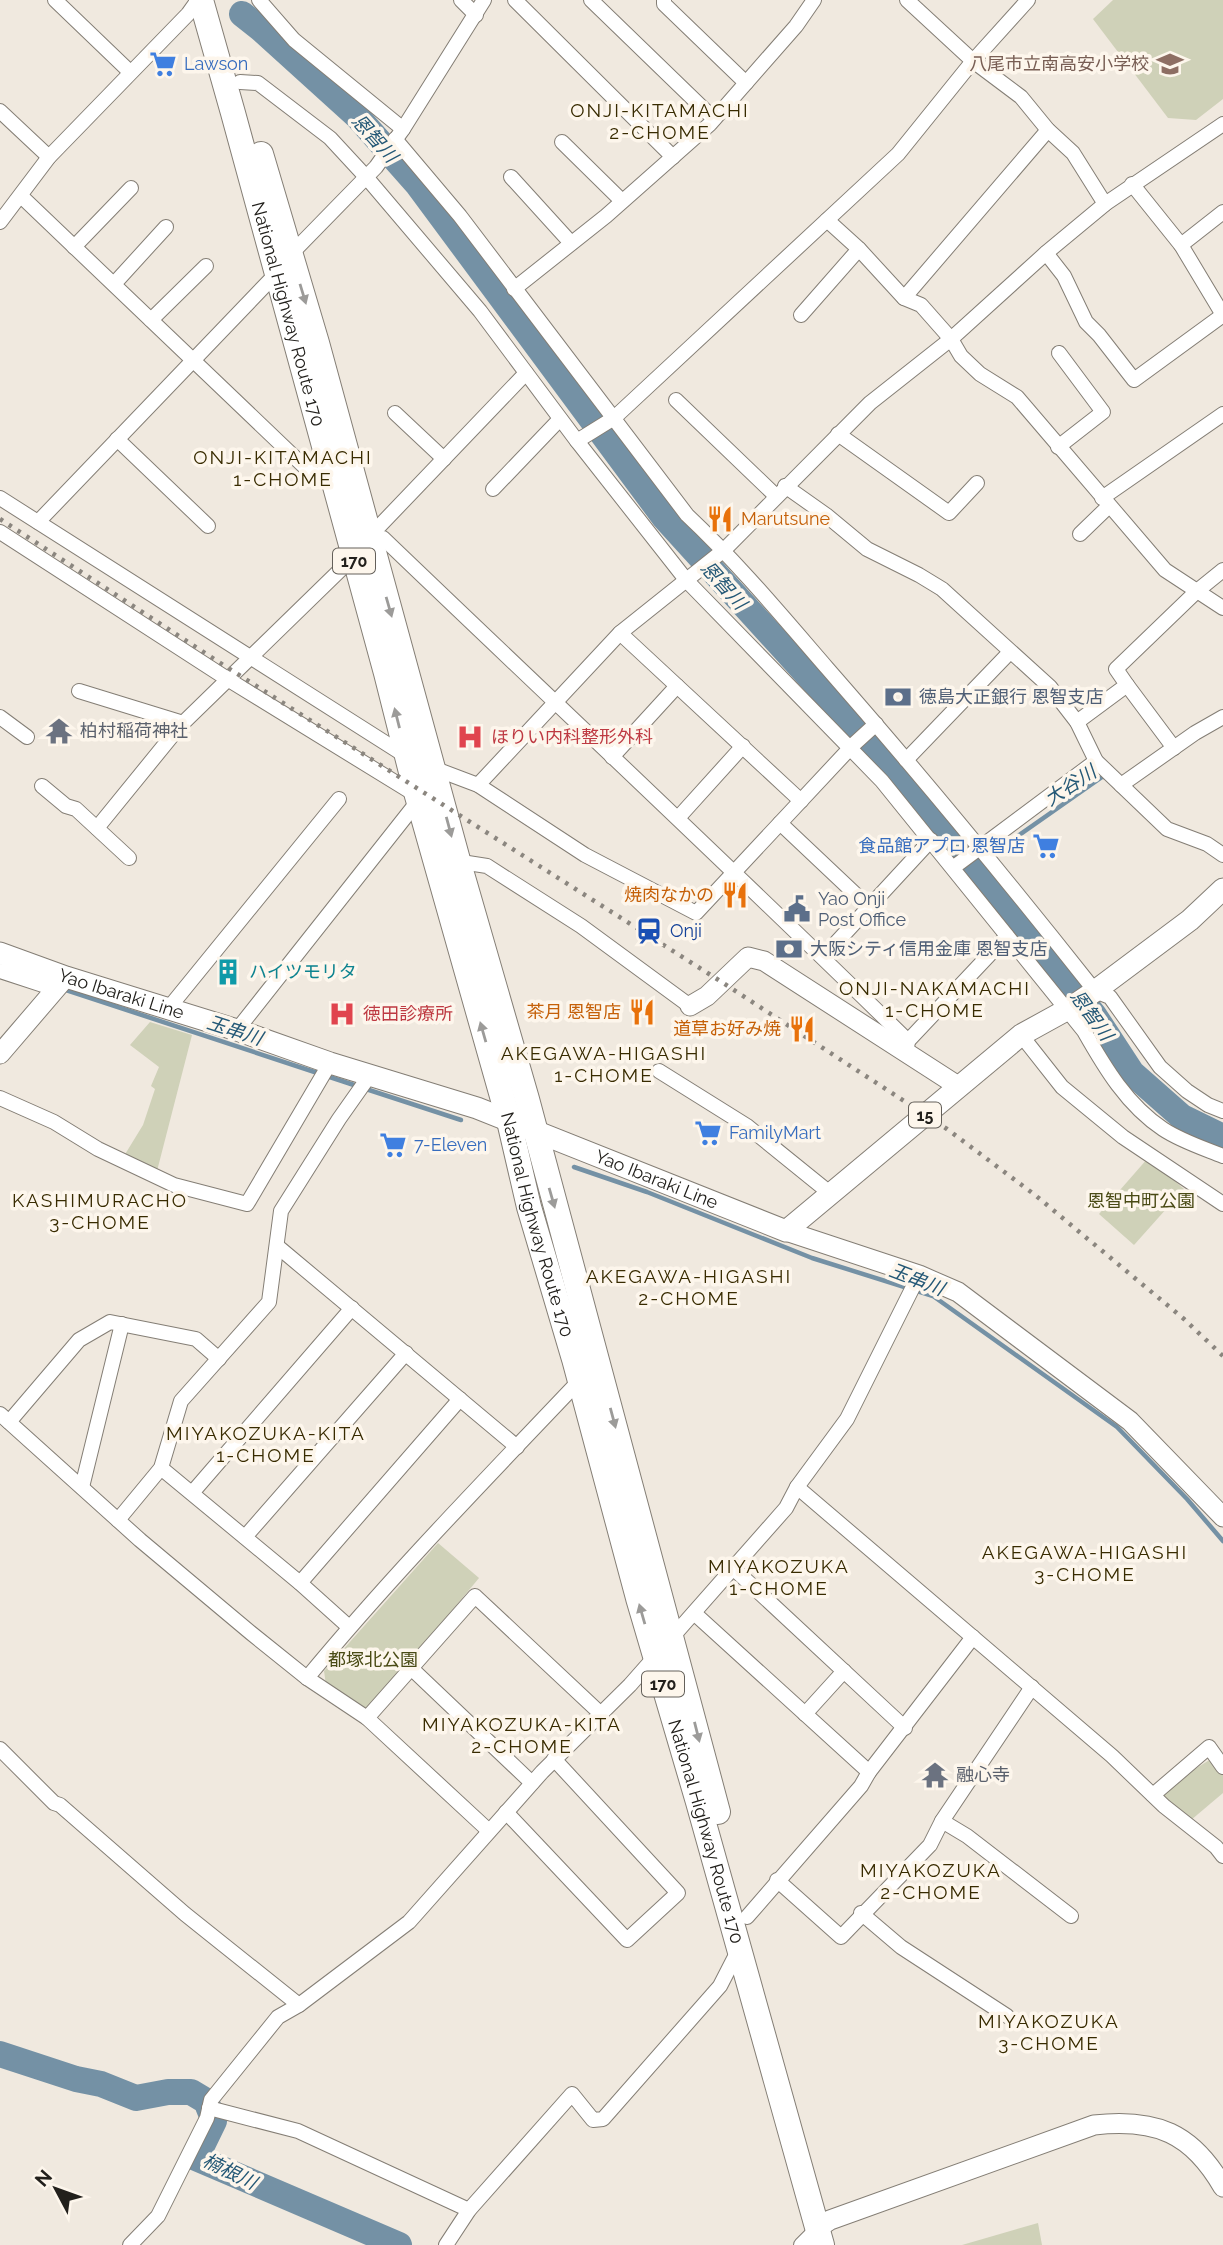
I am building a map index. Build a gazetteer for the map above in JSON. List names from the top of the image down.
{
  "streets": {
    "highway": ["National Highway Route 170", "170"],
    "main road": ["Yao Ibaraki Line", "15"]
  },
  "crossings": [
    ["National Highway Route 170", "Yao Ibaraki Line"],
    ["Yao Ibaraki Line", "15"]
  ],
  "districts": [
    "ONJI-KITAMACHI 2-CHOME",
    "ONJI-KITAMACHI 1-CHOME",
    "ONJI-NAKAMACHI 1-CHOME",
    "AKEGAWA-HIGASHI 1-CHOME",
    "KASHIMURACHO 3-CHOME",
    "AKEGAWA-HIGASHI 2-CHOME",
    "MIYAKOZUKA-KITA 1-CHOME",
    "AKEGAWA-HIGASHI 3-CHOME",
    "MIYAKOZUKA 1-CHOME",
    "MIYAKOZUKA-KITA 2-CHOME",
    "MIYAKOZUKA 2-CHOME",
    "MIYAKOZUKA 3-CHOME"
  ],
  "water": [
    "恩智川",
    "大谷川",
    "玉串川",
    "楠根川"
  ],
  "parks": ["恩智中町公園", "都塚北公園"],
  "places": {
    "supermarket": [
      "Lawson",
      "食品館アプロ 恩智店",
      "FamilyMart",
      "7-Eleven"
    ],
    "school or university": ["八尾市立南高安小学校"],
    "restaurant": [
      "Marutsune",
      "焼肉なかの",
      "茶月 恩智店",
      "道草お好み焼"
    ],
    "bank": ["徳島大正銀行 恩智支店", "大阪シティ信用金庫 恩智支店"],
    "temple": ["柏村稲荷神社", "融心寺"],
    "hospital": ["ほりい内科整形外科", "徳田診療所"],
    "public building": ["Yao Onji Post Office"],
    "station": ["Onji"],
    "building": ["ハイツモリタ"]
  },
  "north": "top left"
}
